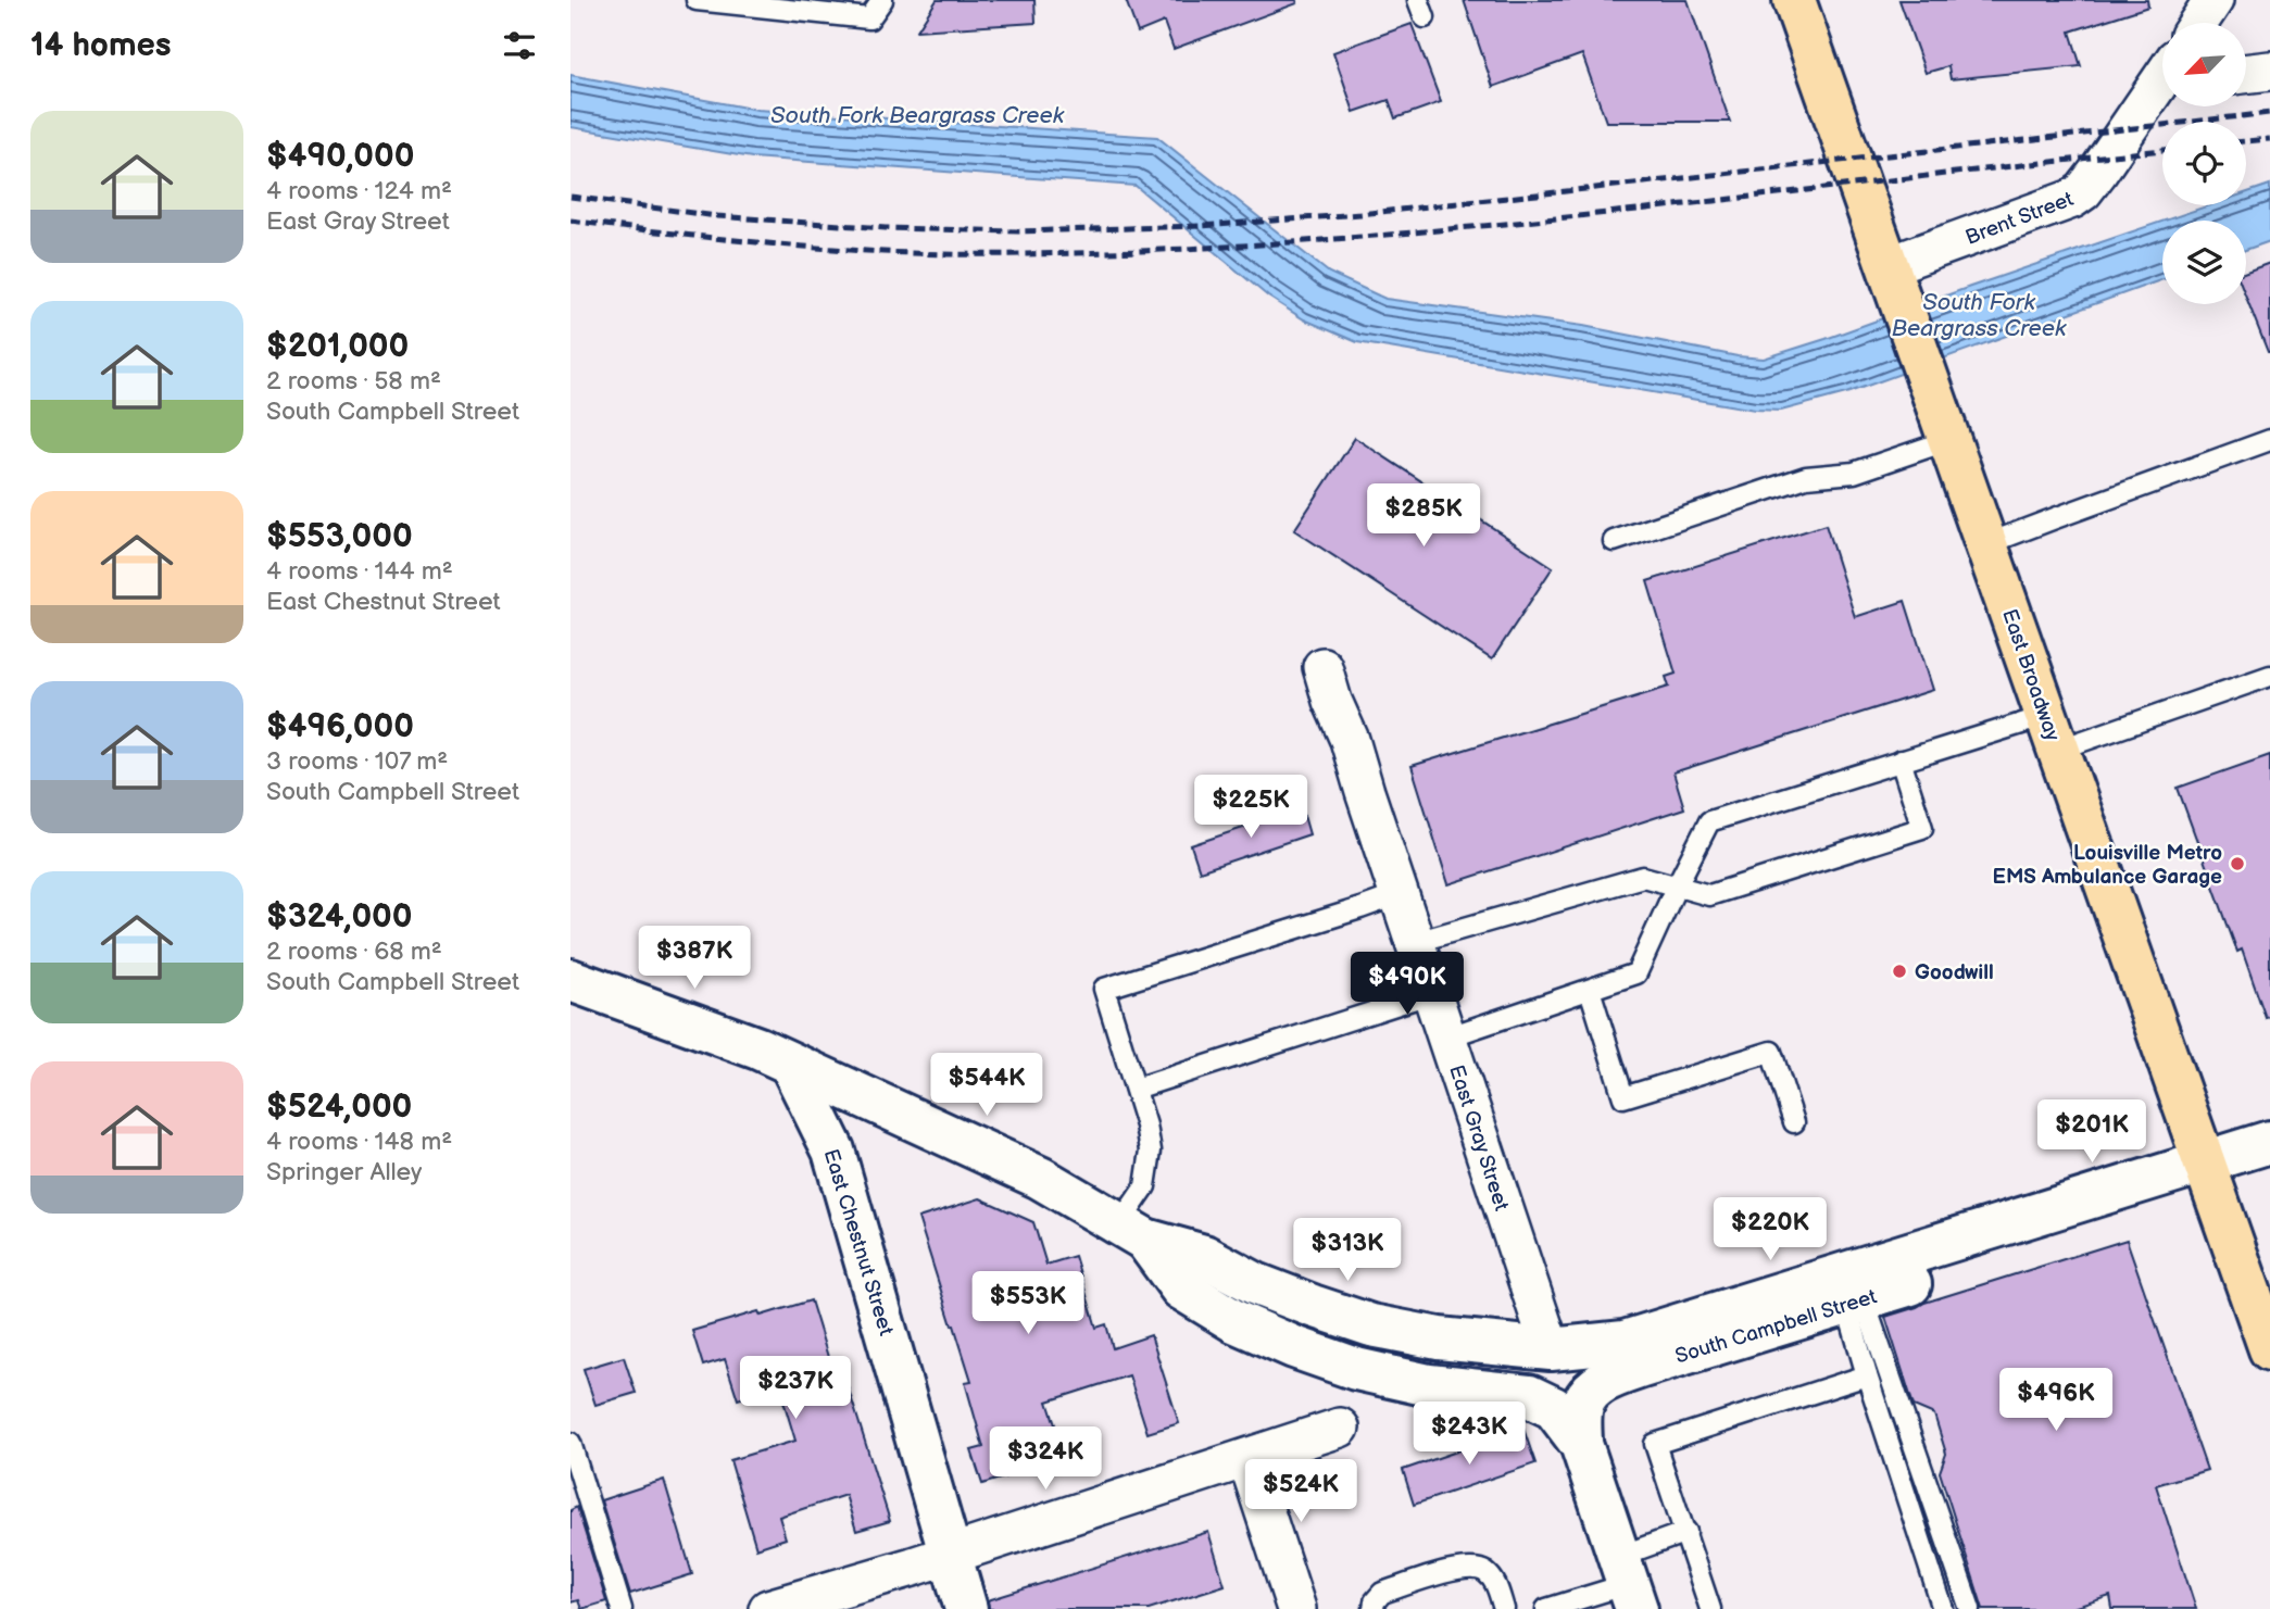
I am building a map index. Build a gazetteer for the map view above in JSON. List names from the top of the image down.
{
  "streets": {
    "main road": ["East Broadway", "East Chestnut Street", "South Campbell Street"],
    "street": ["Brent Street", "East Gray Street"]
  },
  "crossings": [
    ["Brent Street", "East Broadway"],
    ["East Broadway", "South Campbell Street"],
    ["East Gray Street", "South Campbell Street"]
  ],
  "water": ["South Fork Beargrass Creek"],
  "places": ["Louisville Metro EMS Ambulance Garage", "Goodwill"],
  "north": "bottom left",
  "page": {
    "heading": "14 homes",
    "list": [
      {
        "name": "$490,000",
        "note": "4 rooms · 124 m² · East Gray Street"
      },
      {
        "name": "$201,000",
        "note": "2 rooms · 58 m² · South Campbell Street"
      },
      {
        "name": "$553,000",
        "note": "4 rooms · 144 m² · East Chestnut Street"
      },
      {
        "name": "$496,000",
        "note": "3 rooms · 107 m² · South Campbell Street"
      },
      {
        "name": "$324,000",
        "note": "2 rooms · 68 m² · South Campbell Street"
      },
      {
        "name": "$524,000",
        "note": "4 rooms · 148 m² · Springer Alley"
      }
    ],
    "price": [
      "$285K",
      "$225K",
      "$387K",
      "$490K",
      "$544K",
      "$201K",
      "$220K",
      "$313K",
      "$553K",
      "$237K",
      "$496K",
      "$243K",
      "$324K",
      "$524K"
    ]
  }
}
